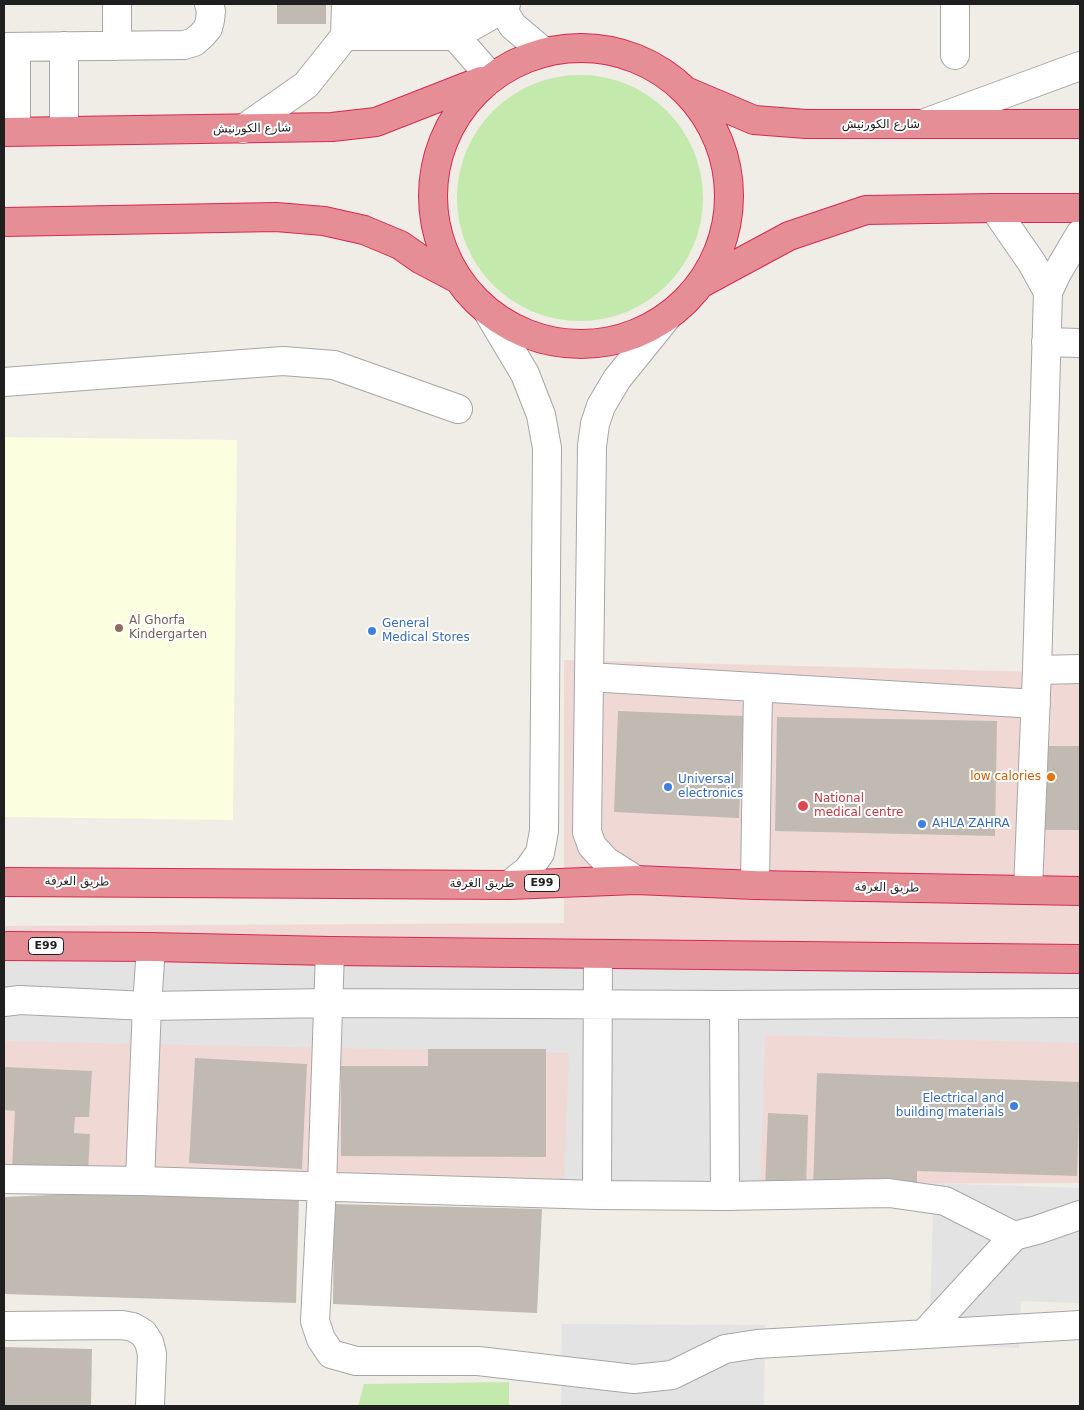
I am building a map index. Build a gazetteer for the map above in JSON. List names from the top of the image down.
{
  "streets": {
    "highway": ["شارع الكورنيش", "طريق الغرفة", "E99"]
  },
  "places": [
    "Al Ghorfa Kindergarten",
    "General Medical Stores",
    "low calories",
    "Universal electronics",
    "National medical centre",
    "AHLA ZAHRA",
    "Electrical and building materials"
  ]
}
